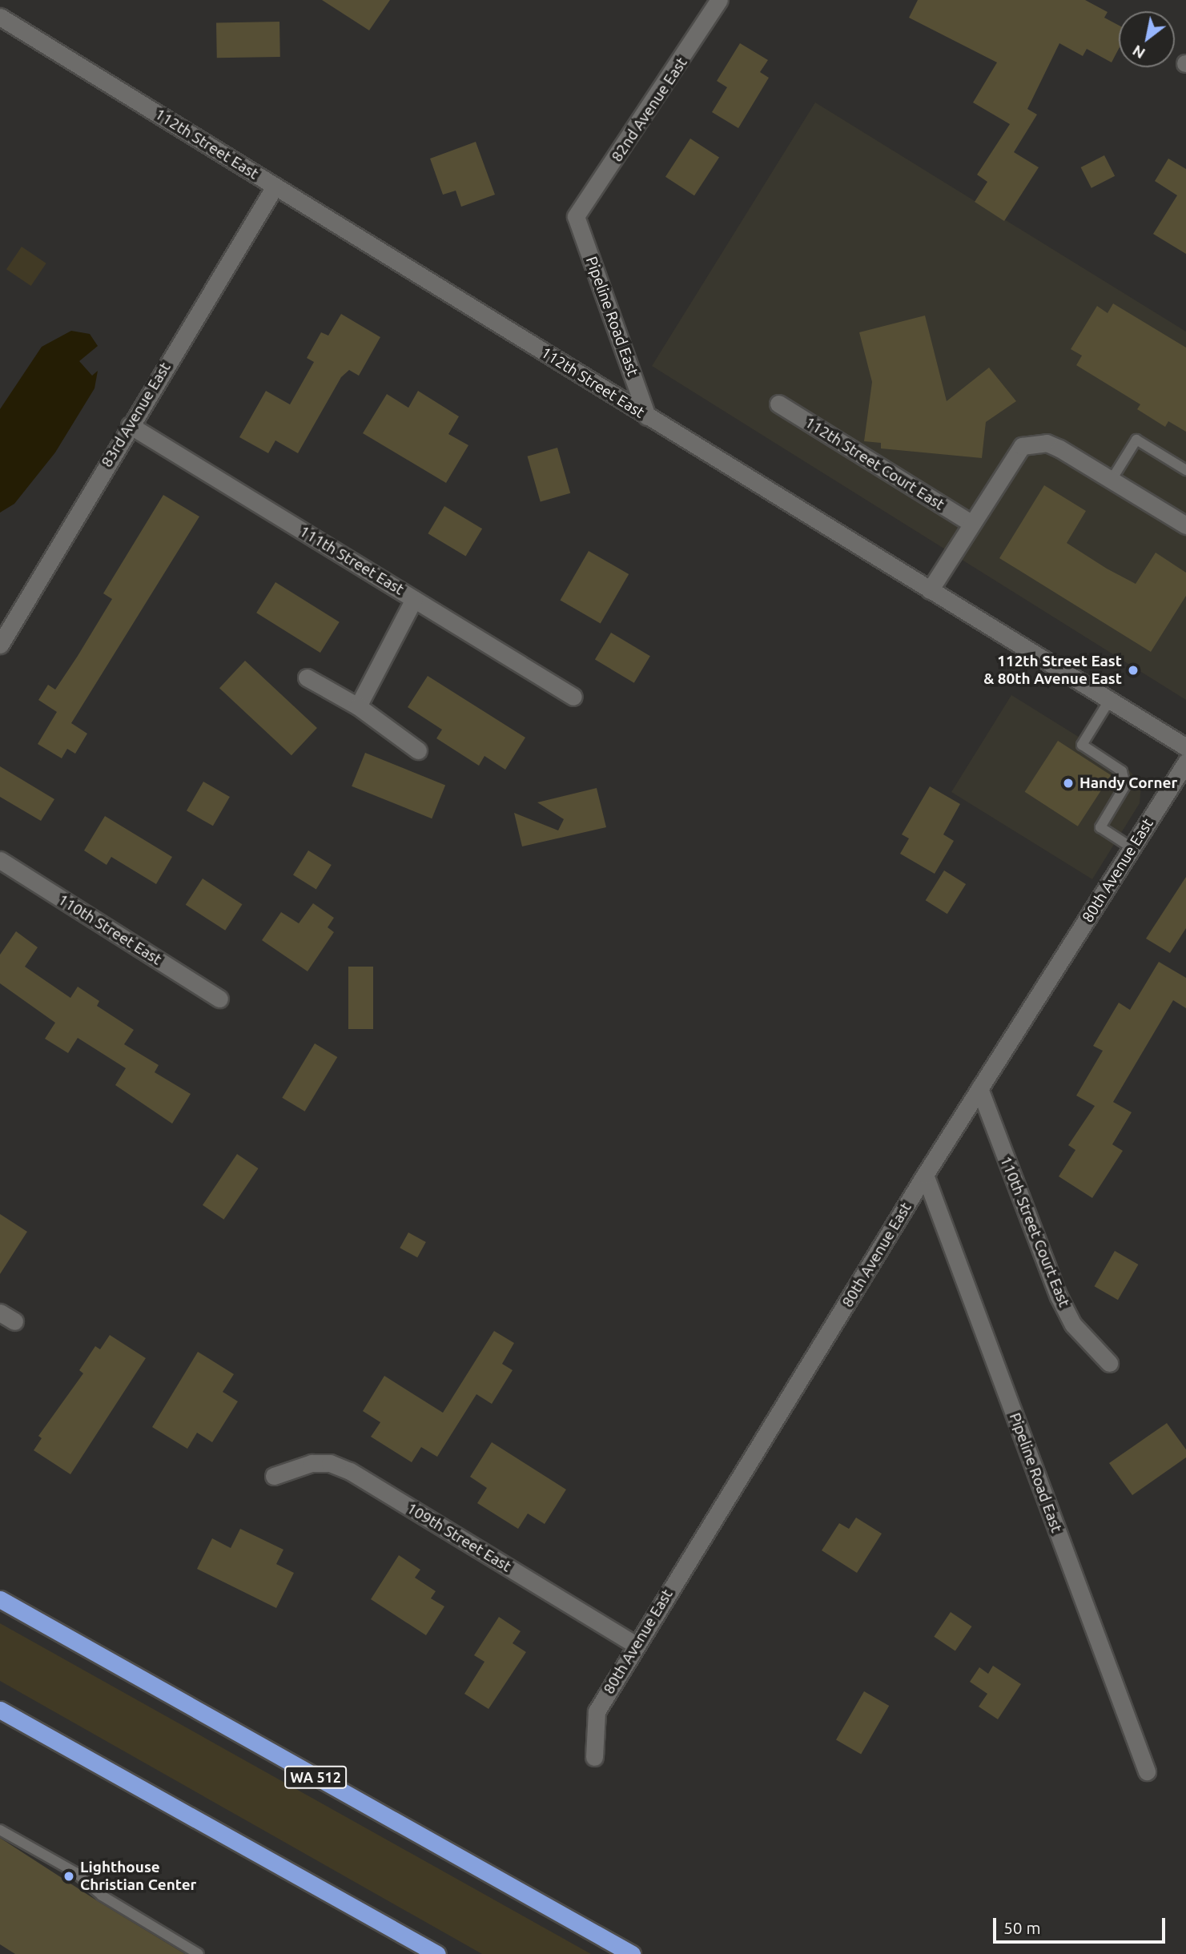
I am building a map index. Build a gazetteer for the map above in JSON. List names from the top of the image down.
{
  "streets": {
    "highway": ["WA 512"],
    "street": [
      "82nd Avenue East",
      "112th Street East",
      "Pipeline Road East",
      "83rd Avenue East",
      "112th Street Court East",
      "111th Street East",
      "80th Avenue East",
      "110th Street East",
      "110th Street Court East",
      "109th Street East"
    ]
  },
  "crossings": [
    ["82nd Avenue East", "Pipeline Road East"],
    ["112th Street East", "Pipeline Road East"],
    ["112th Street East", "83rd Avenue East"],
    ["Pipeline Road East", "80th Avenue East"],
    ["83rd Avenue East", "111th Street East"],
    ["80th Avenue East", "110th Street Court East"],
    ["80th Avenue East", "109th Street East"]
  ],
  "places": ["112th Street East & 80th Avenue East", "Handy Corner", "Lighthouse Christian Center"],
  "scale_bar": "50 m",
  "north": "bottom left"
}
